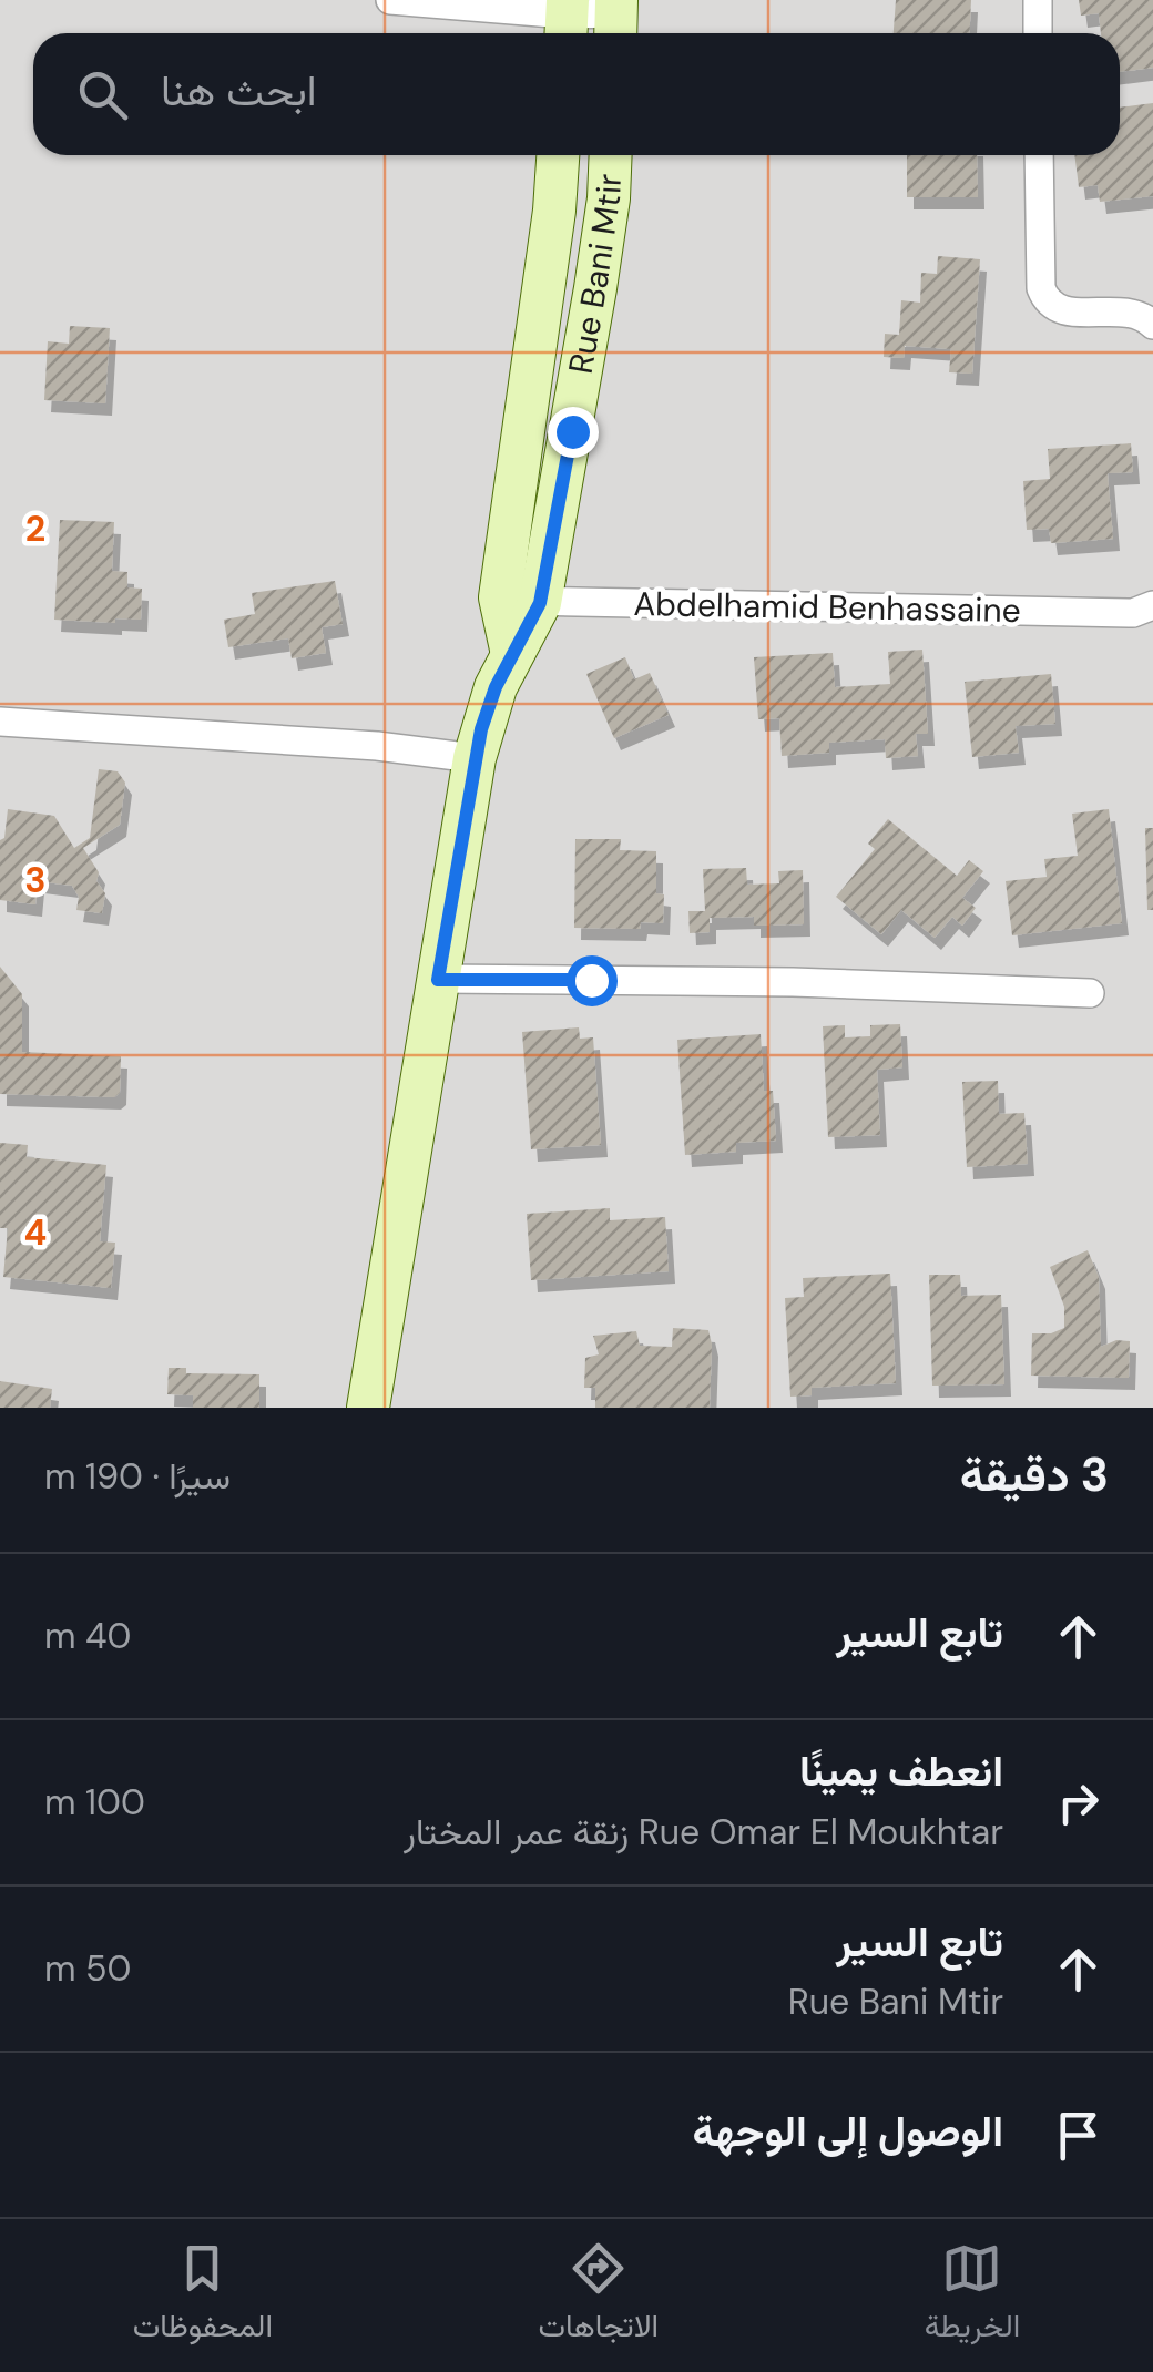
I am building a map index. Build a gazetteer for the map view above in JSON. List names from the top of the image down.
{
  "streets": {
    "street": ["Rue Bani Mtir", "Abdelhamid Benhassaine"]
  },
  "crossings": [
    ["Rue Bani Mtir", "Abdelhamid Benhassaine"]
  ],
  "page": {
    "search": "ابحث هنا",
    "heading": ["3 دقيقة", "سيرًا · 190 m"],
    "list": [
      ["تابع السير", "40 m"],
      ["انعطف يمينًا", "Rue Omar El Moukhtar زنقة عمر المختار", "100 m"],
      ["تابع السير", "Rue Bani Mtir", "50 m"],
      "الوصول إلى الوجهة"
    ],
    "nav": ["الخريطة", "الاتجاهات", "المحفوظات"]
  },
  "grid": {
    "rows": ["2", "3", "4"]
  }
}
